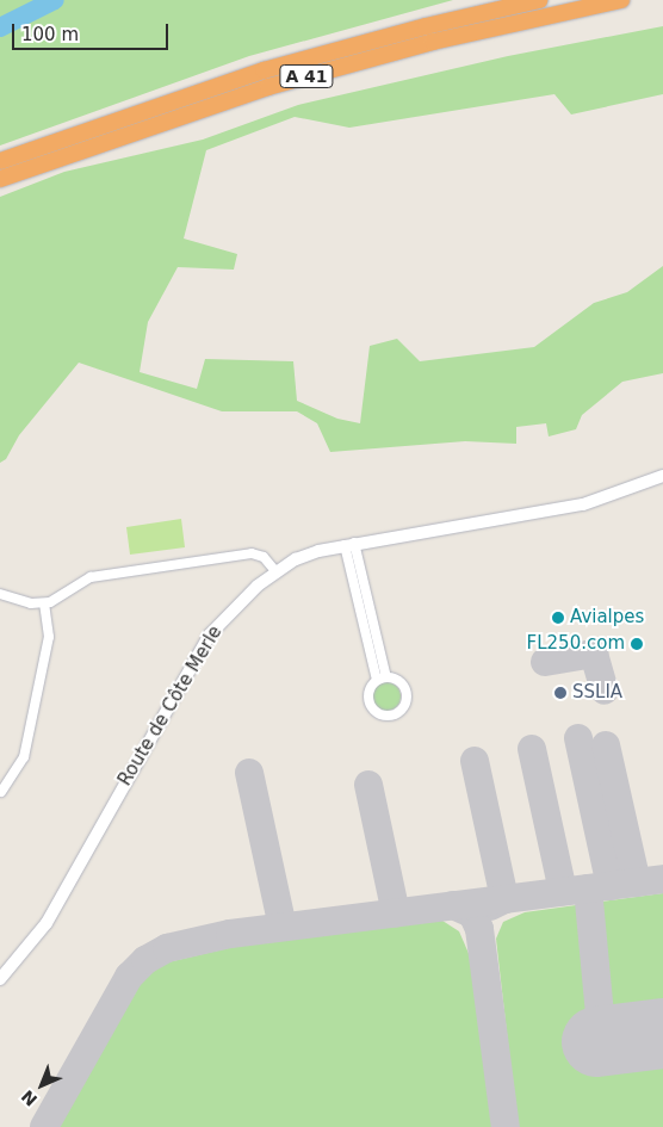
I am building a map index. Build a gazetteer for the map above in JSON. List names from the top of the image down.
{
  "streets": {
    "highway": ["A 41"],
    "main road": ["Route de Côte Merle"]
  },
  "places": ["Avialpes", "FL250.com", "SSLIA"],
  "scale_bar": "100 m",
  "north": "bottom left"
}
